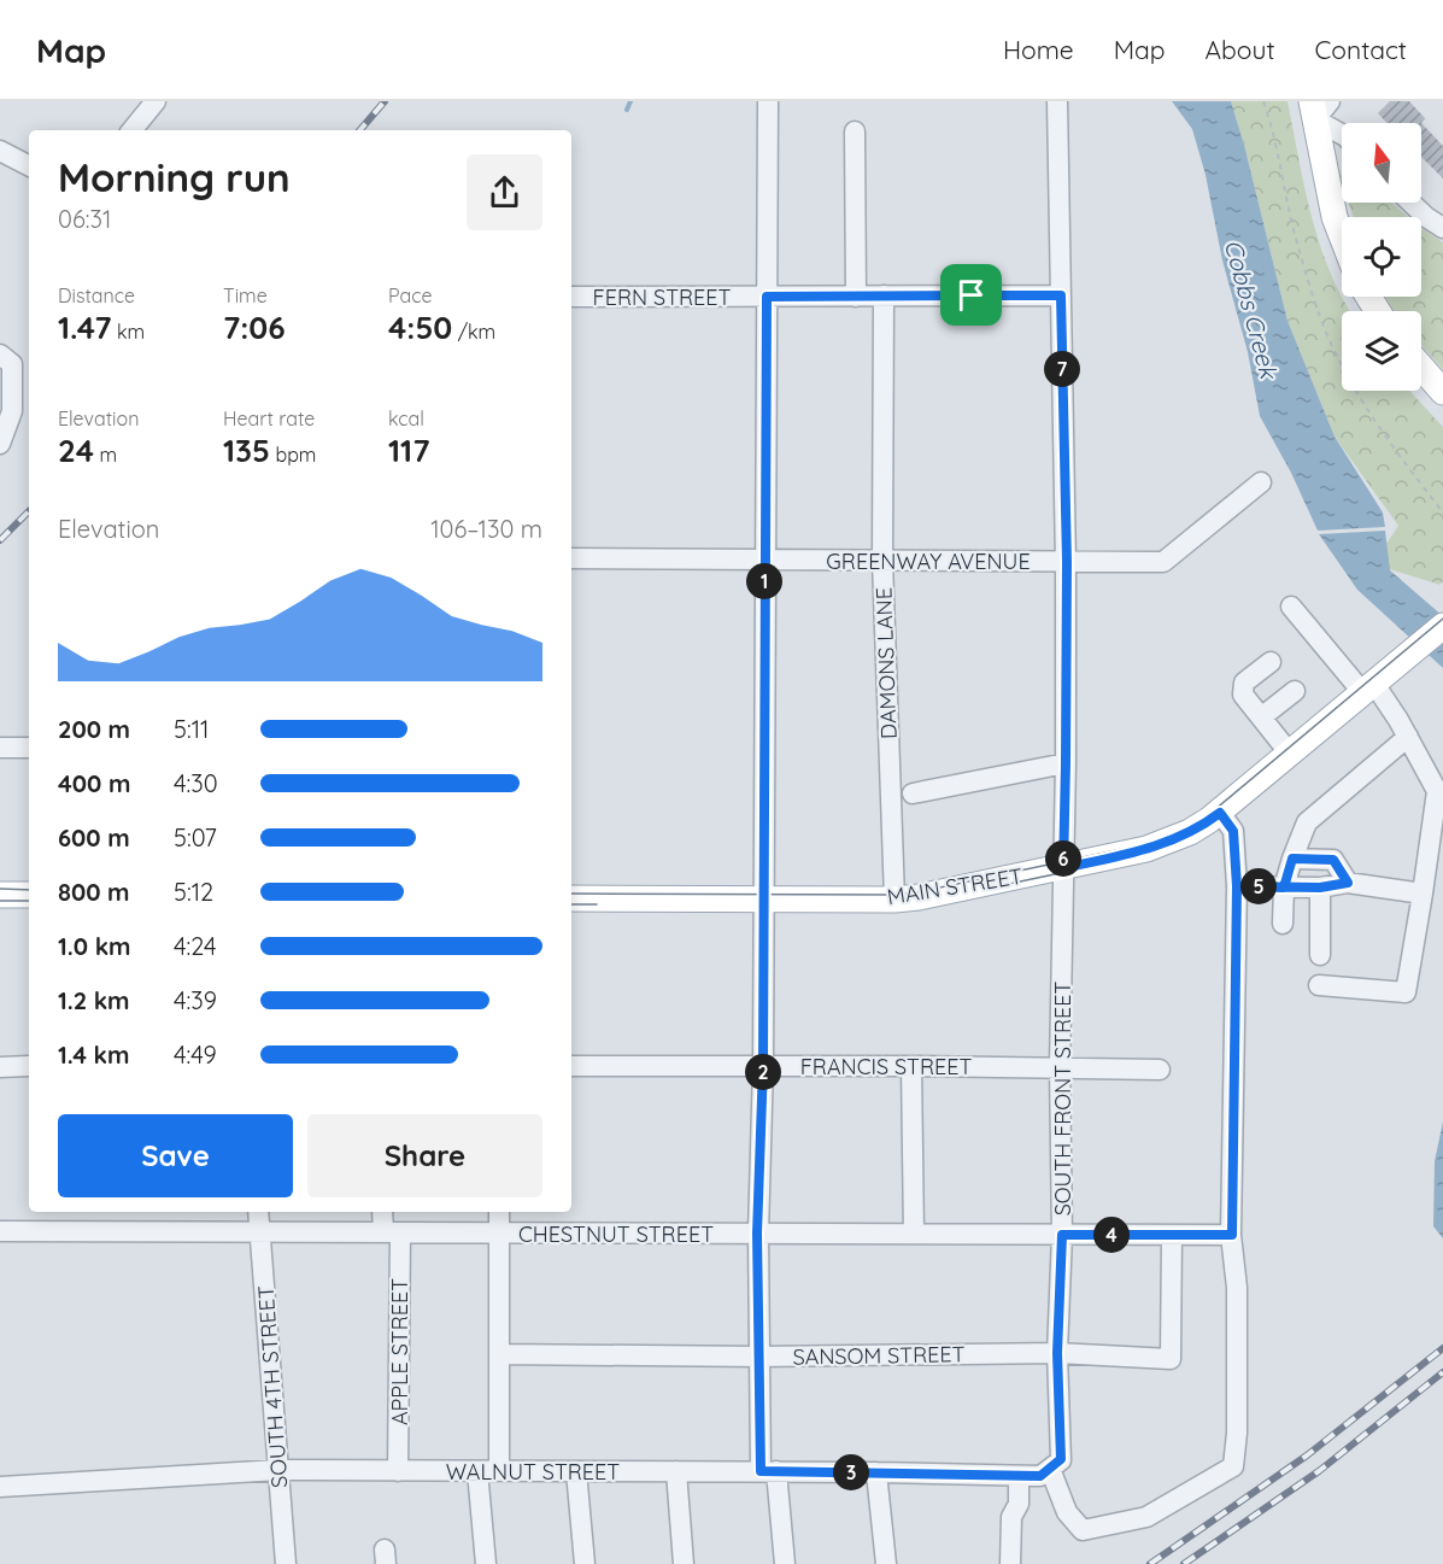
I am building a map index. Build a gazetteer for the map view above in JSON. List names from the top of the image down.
{
  "streets": {
    "main road": ["MAIN STREET"],
    "street": [
      "FERN STREET",
      "GREENWAY AVENUE",
      "DAMONS LANE",
      "FRANCIS STREET",
      "SOUTH FRONT STREET",
      "CHESTNUT STREET",
      "APPLE STREET",
      "SANSOM STREET",
      "SOUTH 4TH STREET",
      "WALNUT STREET"
    ]
  },
  "crossings": [
    ["FERN STREET", "DAMONS LANE"],
    ["FERN STREET", "SOUTH FRONT STREET"],
    ["GREENWAY AVENUE", "DAMONS LANE"],
    ["GREENWAY AVENUE", "SOUTH FRONT STREET"],
    ["DAMONS LANE", "MAIN STREET"],
    ["MAIN STREET", "SOUTH FRONT STREET"],
    ["FRANCIS STREET", "SOUTH FRONT STREET"],
    ["SOUTH FRONT STREET", "CHESTNUT STREET"],
    ["SOUTH FRONT STREET", "SANSOM STREET"],
    ["SOUTH FRONT STREET", "WALNUT STREET"],
    ["CHESTNUT STREET", "APPLE STREET"],
    ["CHESTNUT STREET", "SANSOM STREET"],
    ["CHESTNUT STREET", "SOUTH 4TH STREET"],
    ["APPLE STREET", "WALNUT STREET"],
    ["SOUTH 4TH STREET", "WALNUT STREET"]
  ],
  "water": ["Cobbs Creek"],
  "north": "top",
  "page": {
    "header": "Map",
    "nav": [
      "Home",
      "Map",
      "About",
      "Contact"
    ],
    "heading": ["Morning run", "06:31"],
    "stats": [
      ["Distance", "1.47 km"],
      ["Time", "7:06"],
      ["Pace", "4:50 /km"],
      ["Elevation", "24 m"],
      ["Heart rate", "135 bpm"],
      ["kcal", "117"]
    ],
    "pins": [
      "7",
      "1",
      "6",
      "5",
      "2",
      "4",
      "3"
    ],
    "chart": ["Elevation", "106–130 m"],
    "list": [
      {
        "name": "200 m",
        "note": "5:11"
      },
      {
        "name": "400 m",
        "note": "4:30"
      },
      {
        "name": "600 m",
        "note": "5:07"
      },
      {
        "name": "800 m",
        "note": "5:12"
      },
      {
        "name": "1.0 km",
        "note": "4:24"
      },
      {
        "name": "1.2 km",
        "note": "4:39"
      },
      {
        "name": "1.4 km",
        "note": "4:49"
      }
    ],
    "buttons": ["Save", "Share"]
  }
}
